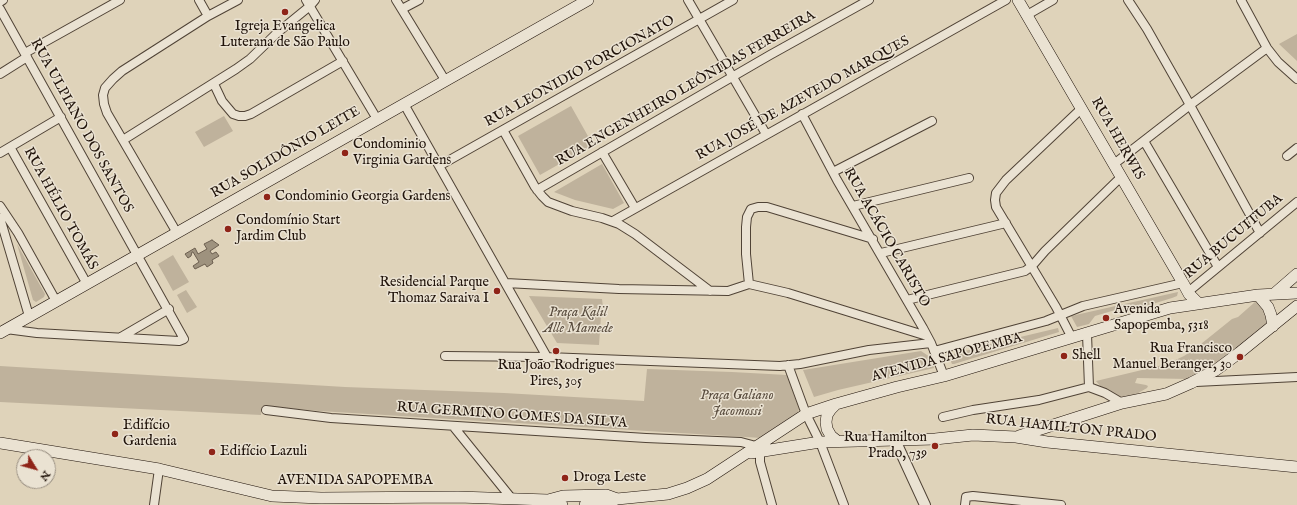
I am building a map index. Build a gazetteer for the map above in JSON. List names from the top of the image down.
{
  "streets": {
    "main road": [
      "RUA HERWIS",
      "RUA SOLIDÔNIO LEITE",
      "AVENIDA SAPOPEMBA",
      "RUA HAMILTON PRADO"
    ],
    "street": [
      "RUA LEONIDIO PORCIONATO",
      "RUA ENGENHEIRO LEÔNIDAS FERREIRA",
      "RUA JOSÉ DE AZEVEDO MARQUES",
      "RUA ULPIANO DOS SANTOS",
      "RUA HÉLIO TOMÁS",
      "RUA BUCUITUBA",
      "RUA ACÁCIO CARISTO",
      "RUA GERMINO GOMES DA SILVA"
    ]
  },
  "crossings": [
    ["RUA JOSÉ DE AZEVEDO MARQUES", "RUA ACÁCIO CARISTO"],
    ["RUA ULPIANO DOS SANTOS", "RUA SOLIDÔNIO LEITE"],
    ["RUA HERWIS", "RUA BUCUITUBA"],
    ["RUA HERWIS", "AVENIDA SAPOPEMBA"],
    ["RUA SOLIDÔNIO LEITE", "RUA HÉLIO TOMÁS"],
    ["RUA BUCUITUBA", "AVENIDA SAPOPEMBA"],
    ["RUA ACÁCIO CARISTO", "AVENIDA SAPOPEMBA"],
    ["AVENIDA SAPOPEMBA", "RUA GERMINO GOMES DA SILVA"],
    ["AVENIDA SAPOPEMBA", "RUA HAMILTON PRADO"],
    ["RUA GERMINO GOMES DA SILVA", "RUA HAMILTON PRADO"]
  ],
  "parks": ["Praça Kalil Alle Mamede", "Praça Galiano Jacomossi"],
  "places": [
    "Igreja Evangelica Luterana de São Paulo",
    "Condominio Virginia Gardens",
    "Condominio Georgia Gardens",
    "Condomínio Start Jardim Club",
    "Residencial Parque Thomaz Saraiva I",
    "Avenida Sapopemba, 5318",
    "Rua João Rodrigues Pires, 305",
    "Shell",
    "Rua Francisco Manuel Beranger, 30",
    "Edifício Gardenia",
    "Rua Hamilton Prado, 739",
    "Edifício Lazuli",
    "Droga Leste"
  ],
  "north": "bottom right"
}
